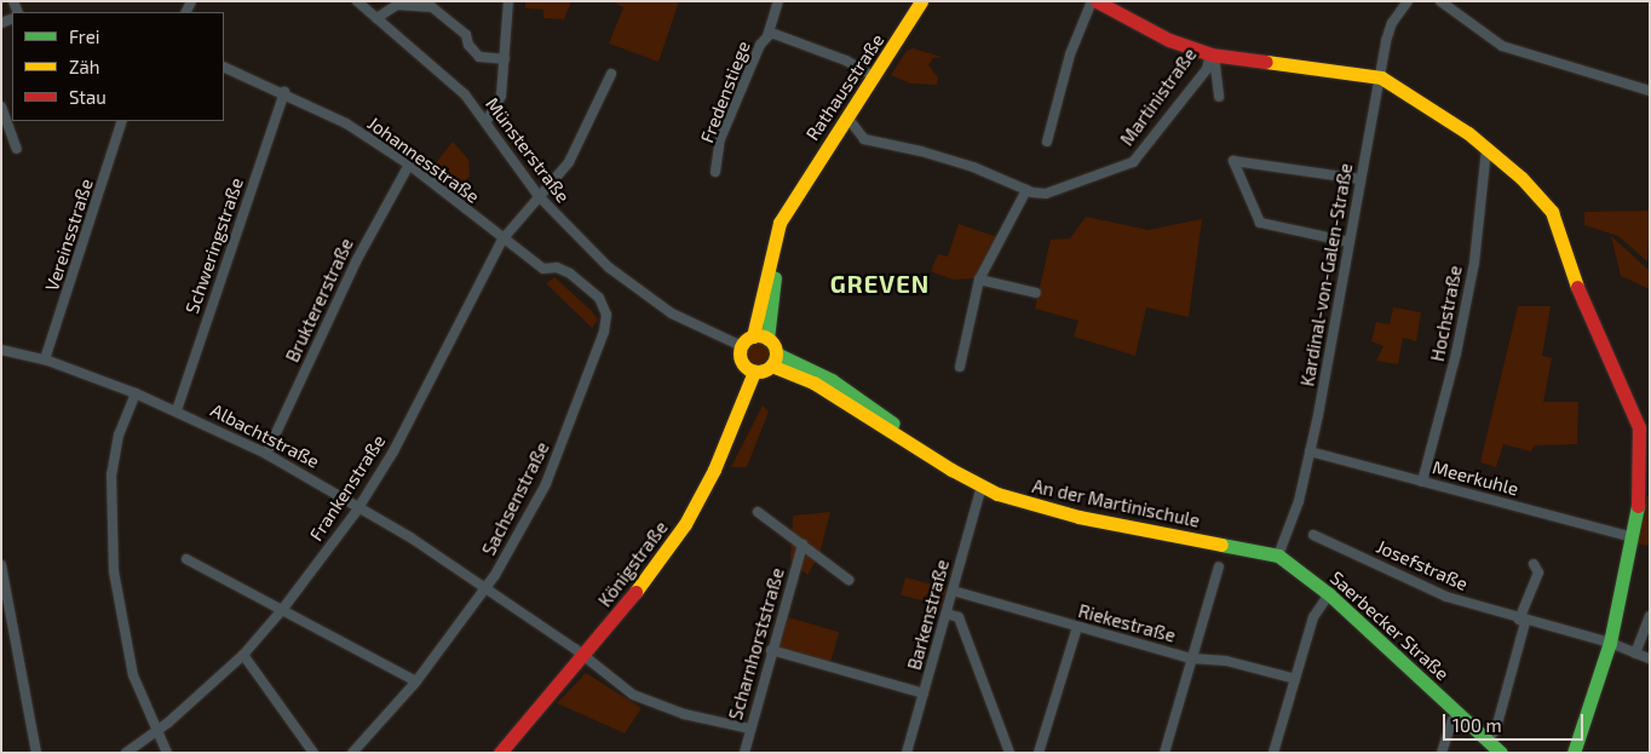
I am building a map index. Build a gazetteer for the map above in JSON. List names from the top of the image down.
{
  "streets": {
    "street": [
      "Rathausstraße",
      "Fredenstiege",
      "Martinistraße",
      "Münsterstraße",
      "Johannesstraße",
      "Vereinsstraße",
      "Schweringstraße",
      "Kardinal-von-Galen-Straße",
      "Bruktererstraße",
      "Hochstraße",
      "Albachtstraße",
      "Meerkuhle",
      "Frankenstraße",
      "Sachsenstraße",
      "An der Martinischule",
      "Königstraße",
      "Josefstraße",
      "Barkenstraße",
      "Riekestraße",
      "Saerbecker Straße",
      "Scharnhorststraße"
    ]
  },
  "crossings": [
    ["Rathausstraße", "Fredenstiege"],
    ["Rathausstraße", "Martinistraße"],
    ["Martinistraße", "Kardinal-von-Galen-Straße"],
    ["Münsterstraße", "Frankenstraße"],
    ["Johannesstraße", "Schweringstraße"],
    ["Johannesstraße", "Bruktererstraße"],
    ["Johannesstraße", "Frankenstraße"],
    ["Johannesstraße", "Sachsenstraße"],
    ["Vereinsstraße", "Albachtstraße"],
    ["Schweringstraße", "Albachtstraße"],
    ["Kardinal-von-Galen-Straße", "Meerkuhle"],
    ["Kardinal-von-Galen-Straße", "An der Martinischule"],
    ["Kardinal-von-Galen-Straße", "Saerbecker Straße"],
    ["Bruktererstraße", "Albachtstraße"],
    ["Hochstraße", "Meerkuhle"],
    ["Albachtstraße", "Frankenstraße"],
    ["Albachtstraße", "Sachsenstraße"],
    ["Albachtstraße", "Königstraße"],
    ["Albachtstraße", "Scharnhorststraße"],
    ["Frankenstraße", "Sachsenstraße"],
    ["An der Martinischule", "Barkenstraße"],
    ["An der Martinischule", "Saerbecker Straße"],
    ["Barkenstraße", "Riekestraße"]
  ],
  "districts": ["GREVEN"],
  "legend": ["Frei", "Zäh", "Stau"],
  "scale_bar": "100 m"
}
